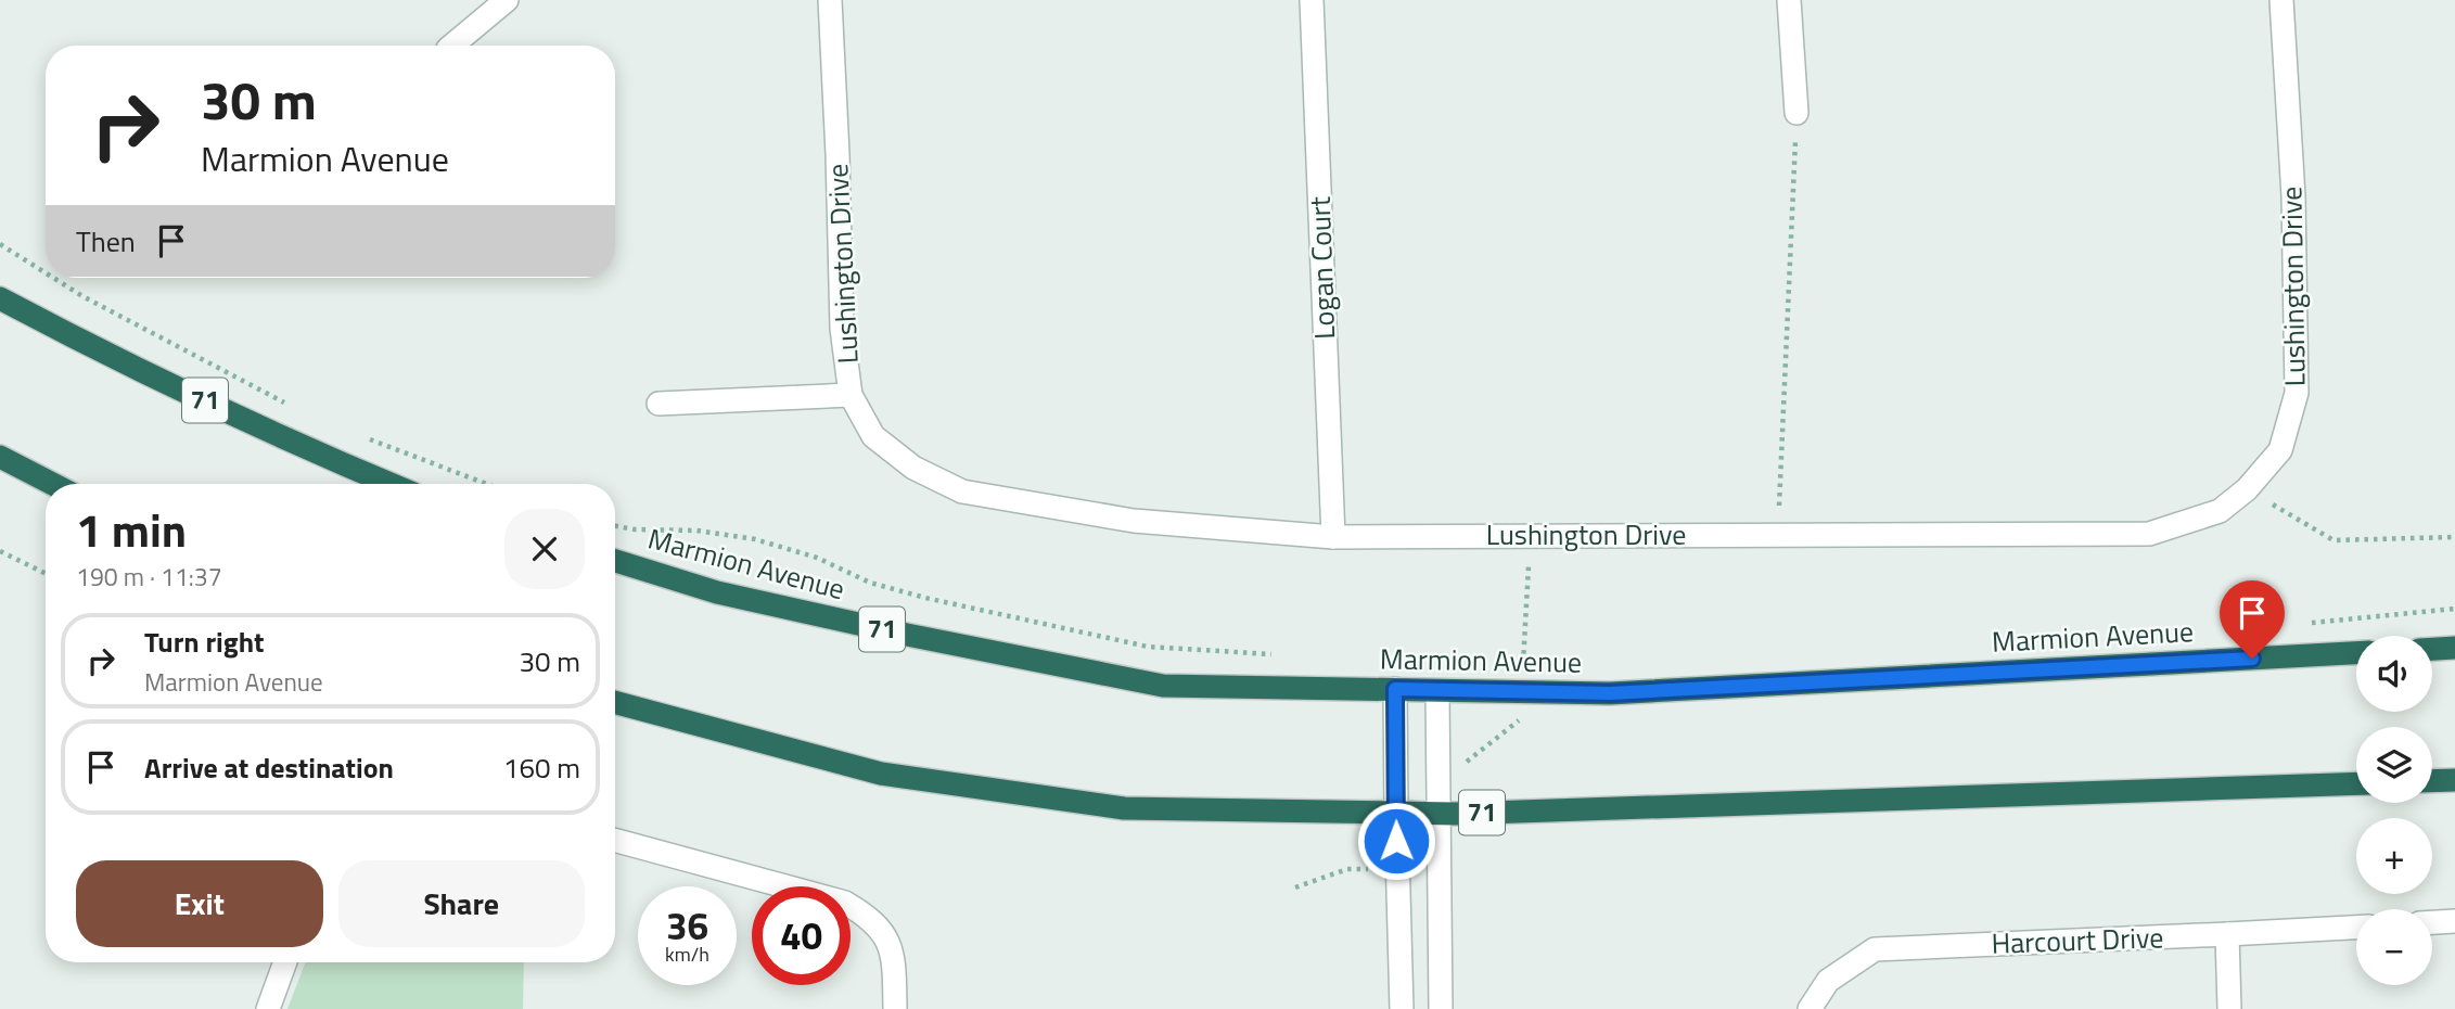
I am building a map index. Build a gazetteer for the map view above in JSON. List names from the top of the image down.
{
  "streets": {
    "highway": ["71", "Marmion Avenue"],
    "street": ["Lushington Drive", "Logan Court", "Harcourt Drive"]
  },
  "crossings": [
    ["Lushington Drive", "Logan Court"]
  ],
  "page": {
    "turn": ["30 m", "Marmion Avenue"],
    "then": "Then",
    "heading": ["1 min", "190 m · 11:37"],
    "list": [
      {
        "name": "Turn right",
        "note": "Marmion Avenue",
        "value": "30 m"
      },
      {
        "name": "Arrive at destination",
        "value": "160 m"
      }
    ],
    "map_buttons": ["+", "−"],
    "buttons": ["Exit", "Share"],
    "speed": "36 km/h",
    "limit": "40"
  }
}
